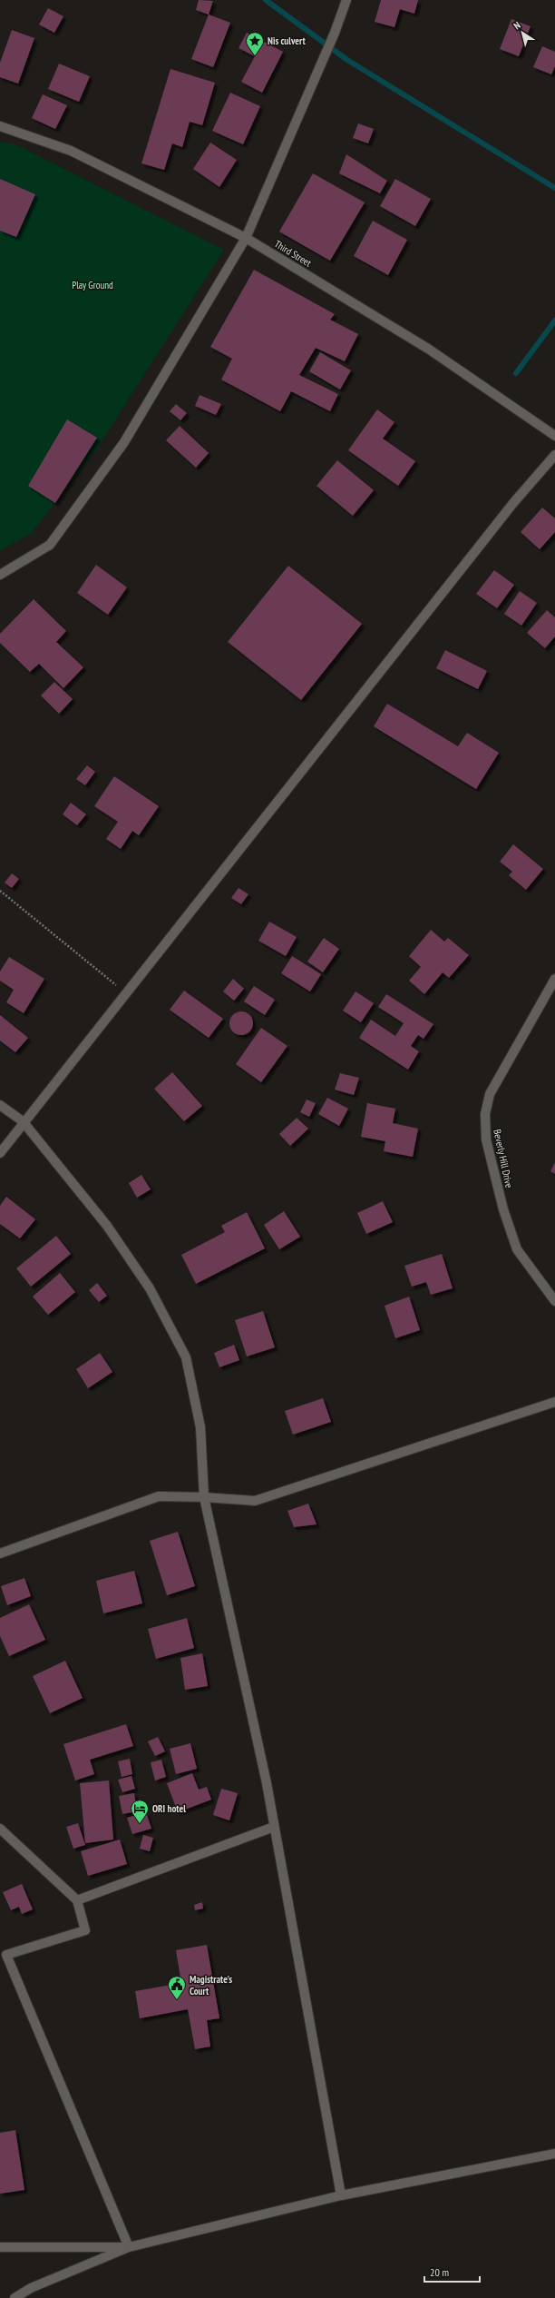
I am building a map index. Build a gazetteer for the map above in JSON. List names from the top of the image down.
{
  "streets": {
    "street": ["Third Street", "Beverly Hill Drive"]
  },
  "parks": ["Play Ground"],
  "places": {
    "place": ["Nis culvert"],
    "hotel": ["ORI hotel"],
    "public building": ["Magistrate's Court"]
  },
  "scale_bar": "20 m",
  "north": "top left"
}
